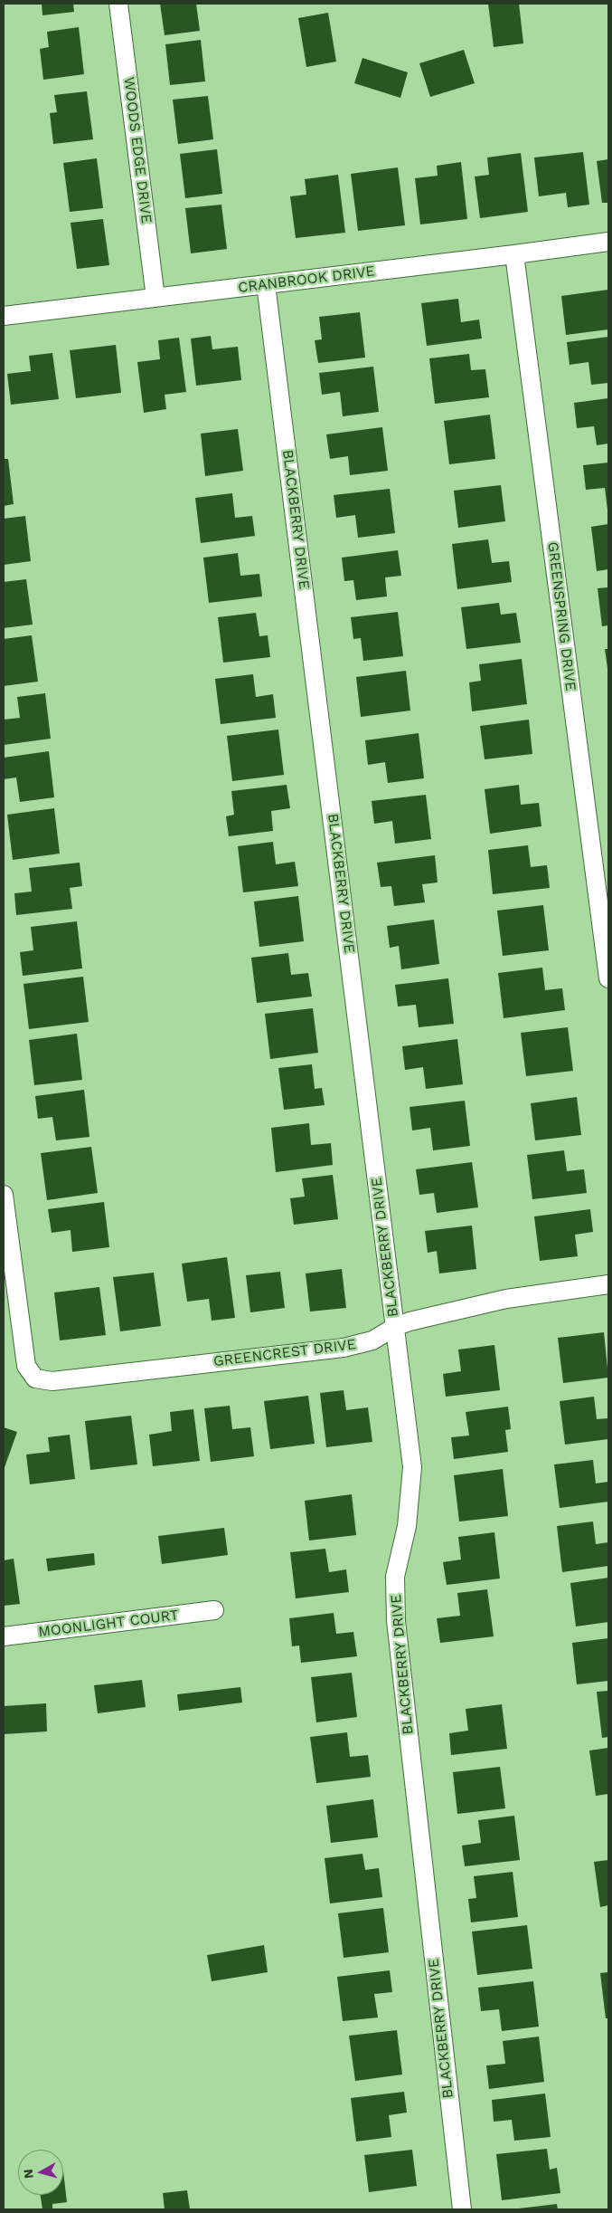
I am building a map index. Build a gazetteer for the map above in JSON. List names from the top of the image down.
{
  "streets": {
    "street": [
      "WOODS EDGE DRIVE",
      "CRANBROOK DRIVE",
      "BLACKBERRY DRIVE",
      "GREENSPRING DRIVE",
      "GREENCREST DRIVE",
      "MOONLIGHT COURT"
    ]
  },
  "crossings": [
    ["WOODS EDGE DRIVE", "CRANBROOK DRIVE"],
    ["CRANBROOK DRIVE", "BLACKBERRY DRIVE"],
    ["CRANBROOK DRIVE", "GREENSPRING DRIVE"],
    ["BLACKBERRY DRIVE", "GREENCREST DRIVE"]
  ],
  "north": "left"
}
